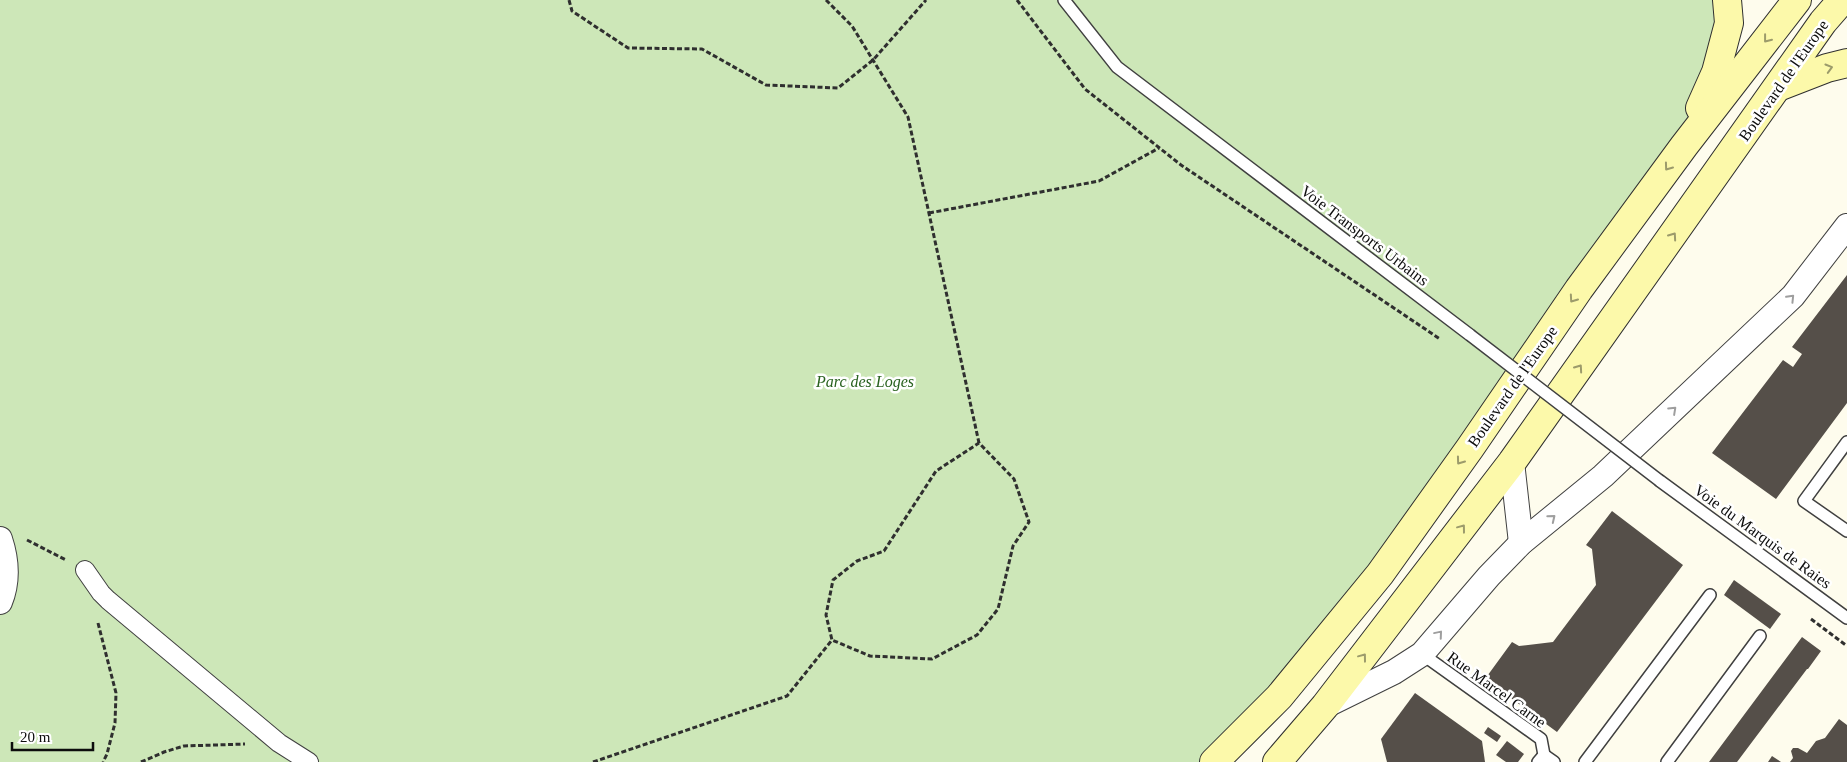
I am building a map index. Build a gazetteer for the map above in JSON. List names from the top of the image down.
{
  "streets": {
    "main road": ["Boulevard de l'Europe"],
    "lane": ["Voie Transports Urbains", "Voie du Marquis de Raies", "Rue Marcel Carne"]
  },
  "crossings": [
    ["Voie Transports Urbains", "Voie du Marquis de Raies"]
  ],
  "parks": ["Parc des Loges"],
  "scale_bar": "20 m"
}
